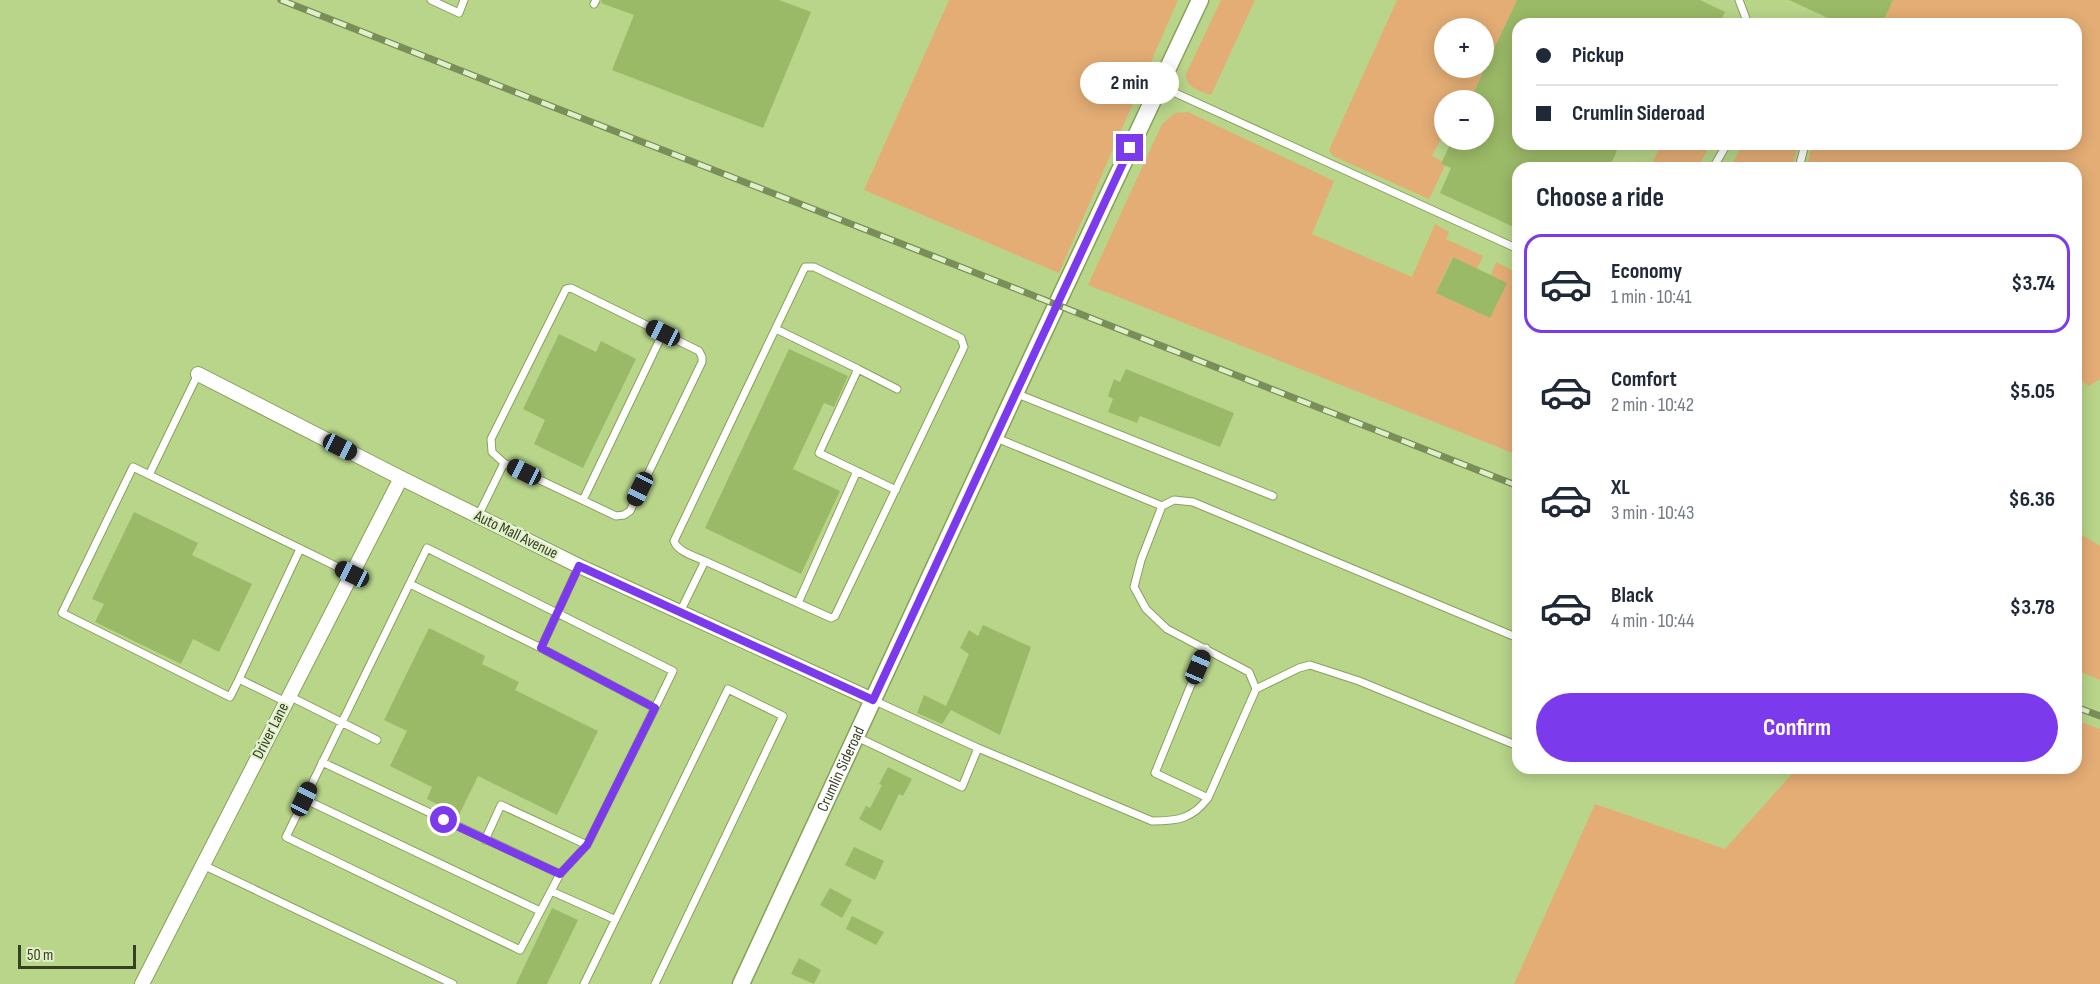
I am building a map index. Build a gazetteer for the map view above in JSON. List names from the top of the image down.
{
  "streets": {
    "street": ["Auto Mall Avenue", "Driver Lane", "Crumlin Sideroad"]
  },
  "crossings": [
    ["Auto Mall Avenue", "Driver Lane"],
    ["Auto Mall Avenue", "Crumlin Sideroad"]
  ],
  "scale_bar": "50 m",
  "page": {
    "map_buttons": ["+", "−"],
    "banner": ["Pickup", "Crumlin Sideroad"],
    "bubble": "2 min",
    "heading": "Choose a ride",
    "list": [
      {
        "name": "Economy",
        "note": "1 min · 10:41",
        "value": "$3.74"
      },
      {
        "name": "Comfort",
        "note": "2 min · 10:42",
        "value": "$5.05"
      },
      {
        "name": "XL",
        "note": "3 min · 10:43",
        "value": "$6.36"
      },
      {
        "name": "Black",
        "note": "4 min · 10:44",
        "value": "$3.78"
      }
    ],
    "buttons": "Confirm",
    "scale": "50 m"
  }
}
